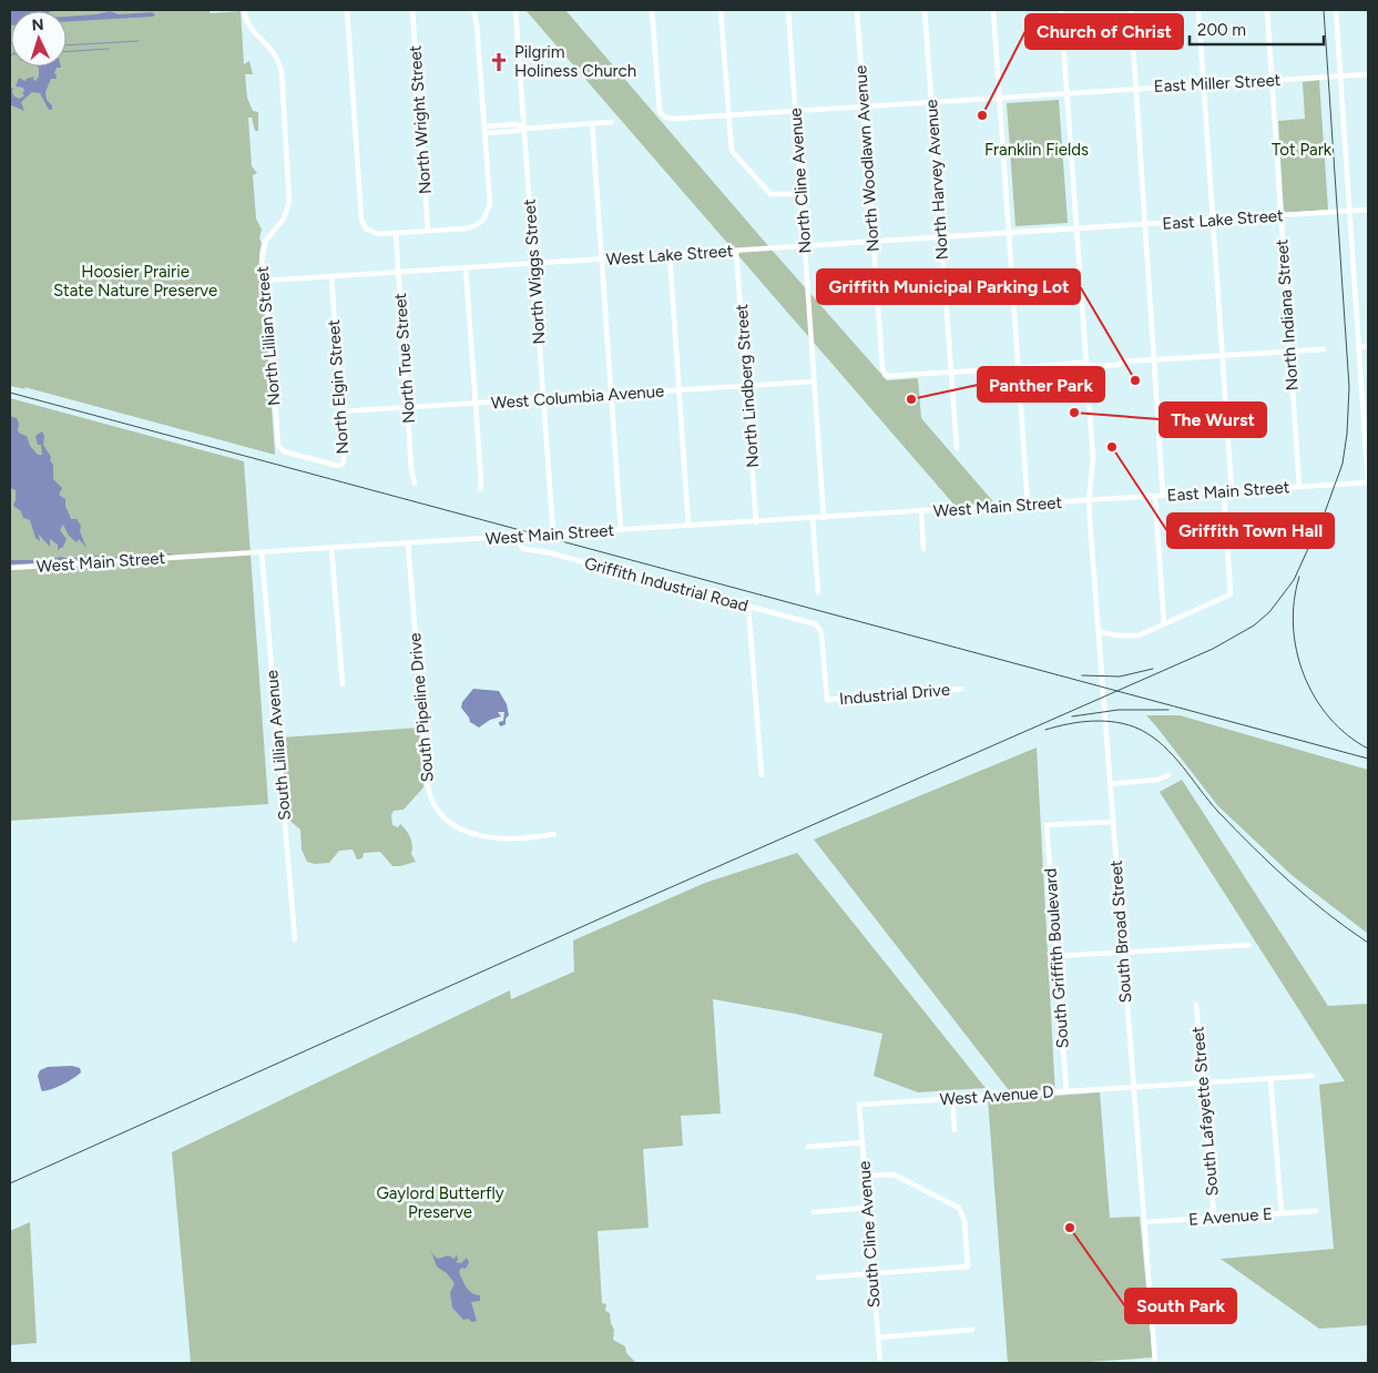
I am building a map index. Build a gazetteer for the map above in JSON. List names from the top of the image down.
{
  "streets": {
    "street": [
      "East Miller Street",
      "North Wright Street",
      "North Woodlawn Avenue",
      "North Harvey Avenue",
      "North Cline Avenue",
      "East Lake Street",
      "West Lake Street",
      "North Wiggs Street",
      "North Indiana Street",
      "North Lillian Street",
      "North True Street",
      "North Lindberg Street",
      "North Elgin Street",
      "West Columbia Avenue",
      "East Main Street",
      "West Main Street",
      "Griffith Industrial Road",
      "Industrial Drive",
      "South Pipeline Drive",
      "South Lillian Avenue",
      "South Broad Street",
      "South Griffith Boulevard",
      "West Avenue D",
      "South Lafayette Street",
      "E Avenue E",
      "South Cline Avenue"
    ]
  },
  "crossings": [
    ["East Miller Street", "North Woodlawn Avenue"],
    ["East Miller Street", "North Harvey Avenue"],
    ["East Miller Street", "North Cline Avenue"],
    ["East Miller Street", "North Indiana Street"],
    ["East Miller Street", "South Broad Street"],
    ["North Woodlawn Avenue", "North Harvey Avenue"],
    ["North Woodlawn Avenue", "West Lake Street"],
    ["North Harvey Avenue", "West Lake Street"],
    ["North Cline Avenue", "West Lake Street"],
    ["North Cline Avenue", "West Columbia Avenue"],
    ["North Cline Avenue", "West Main Street"],
    ["East Lake Street", "West Lake Street"],
    ["East Lake Street", "North Indiana Street"],
    ["East Lake Street", "South Broad Street"],
    ["West Lake Street", "North Wiggs Street"],
    ["West Lake Street", "North Lillian Street"],
    ["West Lake Street", "North True Street"],
    ["West Lake Street", "North Lindberg Street"],
    ["West Lake Street", "North Elgin Street"],
    ["West Lake Street", "South Broad Street"],
    ["North Wiggs Street", "West Columbia Avenue"],
    ["North Wiggs Street", "West Main Street"],
    ["North Indiana Street", "East Main Street"],
    ["North Lillian Street", "North Elgin Street"],
    ["North True Street", "West Columbia Avenue"],
    ["North Lindberg Street", "West Columbia Avenue"],
    ["North Lindberg Street", "West Main Street"],
    ["North Elgin Street", "West Columbia Avenue"],
    ["East Main Street", "West Main Street"],
    ["East Main Street", "South Broad Street"],
    ["West Main Street", "Griffith Industrial Road"],
    ["West Main Street", "South Pipeline Drive"],
    ["West Main Street", "South Lillian Avenue"],
    ["West Main Street", "South Broad Street"],
    ["Griffith Industrial Road", "Industrial Drive"],
    ["South Broad Street", "South Griffith Boulevard"],
    ["South Broad Street", "West Avenue D"],
    ["South Broad Street", "E Avenue E"],
    ["South Griffith Boulevard", "West Avenue D"],
    ["West Avenue D", "South Lafayette Street"],
    ["West Avenue D", "South Cline Avenue"],
    ["South Lafayette Street", "E Avenue E"]
  ],
  "parks": [
    "Franklin Fields",
    "Tot Park",
    "Hoosier Prairie State Nature Preserve",
    "Gaylord Butterfly Preserve"
  ],
  "places": {
    "church": ["Pilgrim Holiness Church"],
    "other": [
      "Church of Christ",
      "Griffith Municipal Parking Lot",
      "Panther Park",
      "The Wurst",
      "Griffith Town Hall",
      "South Park"
    ]
  },
  "scale_bar": "200 m",
  "north": "top"
}
